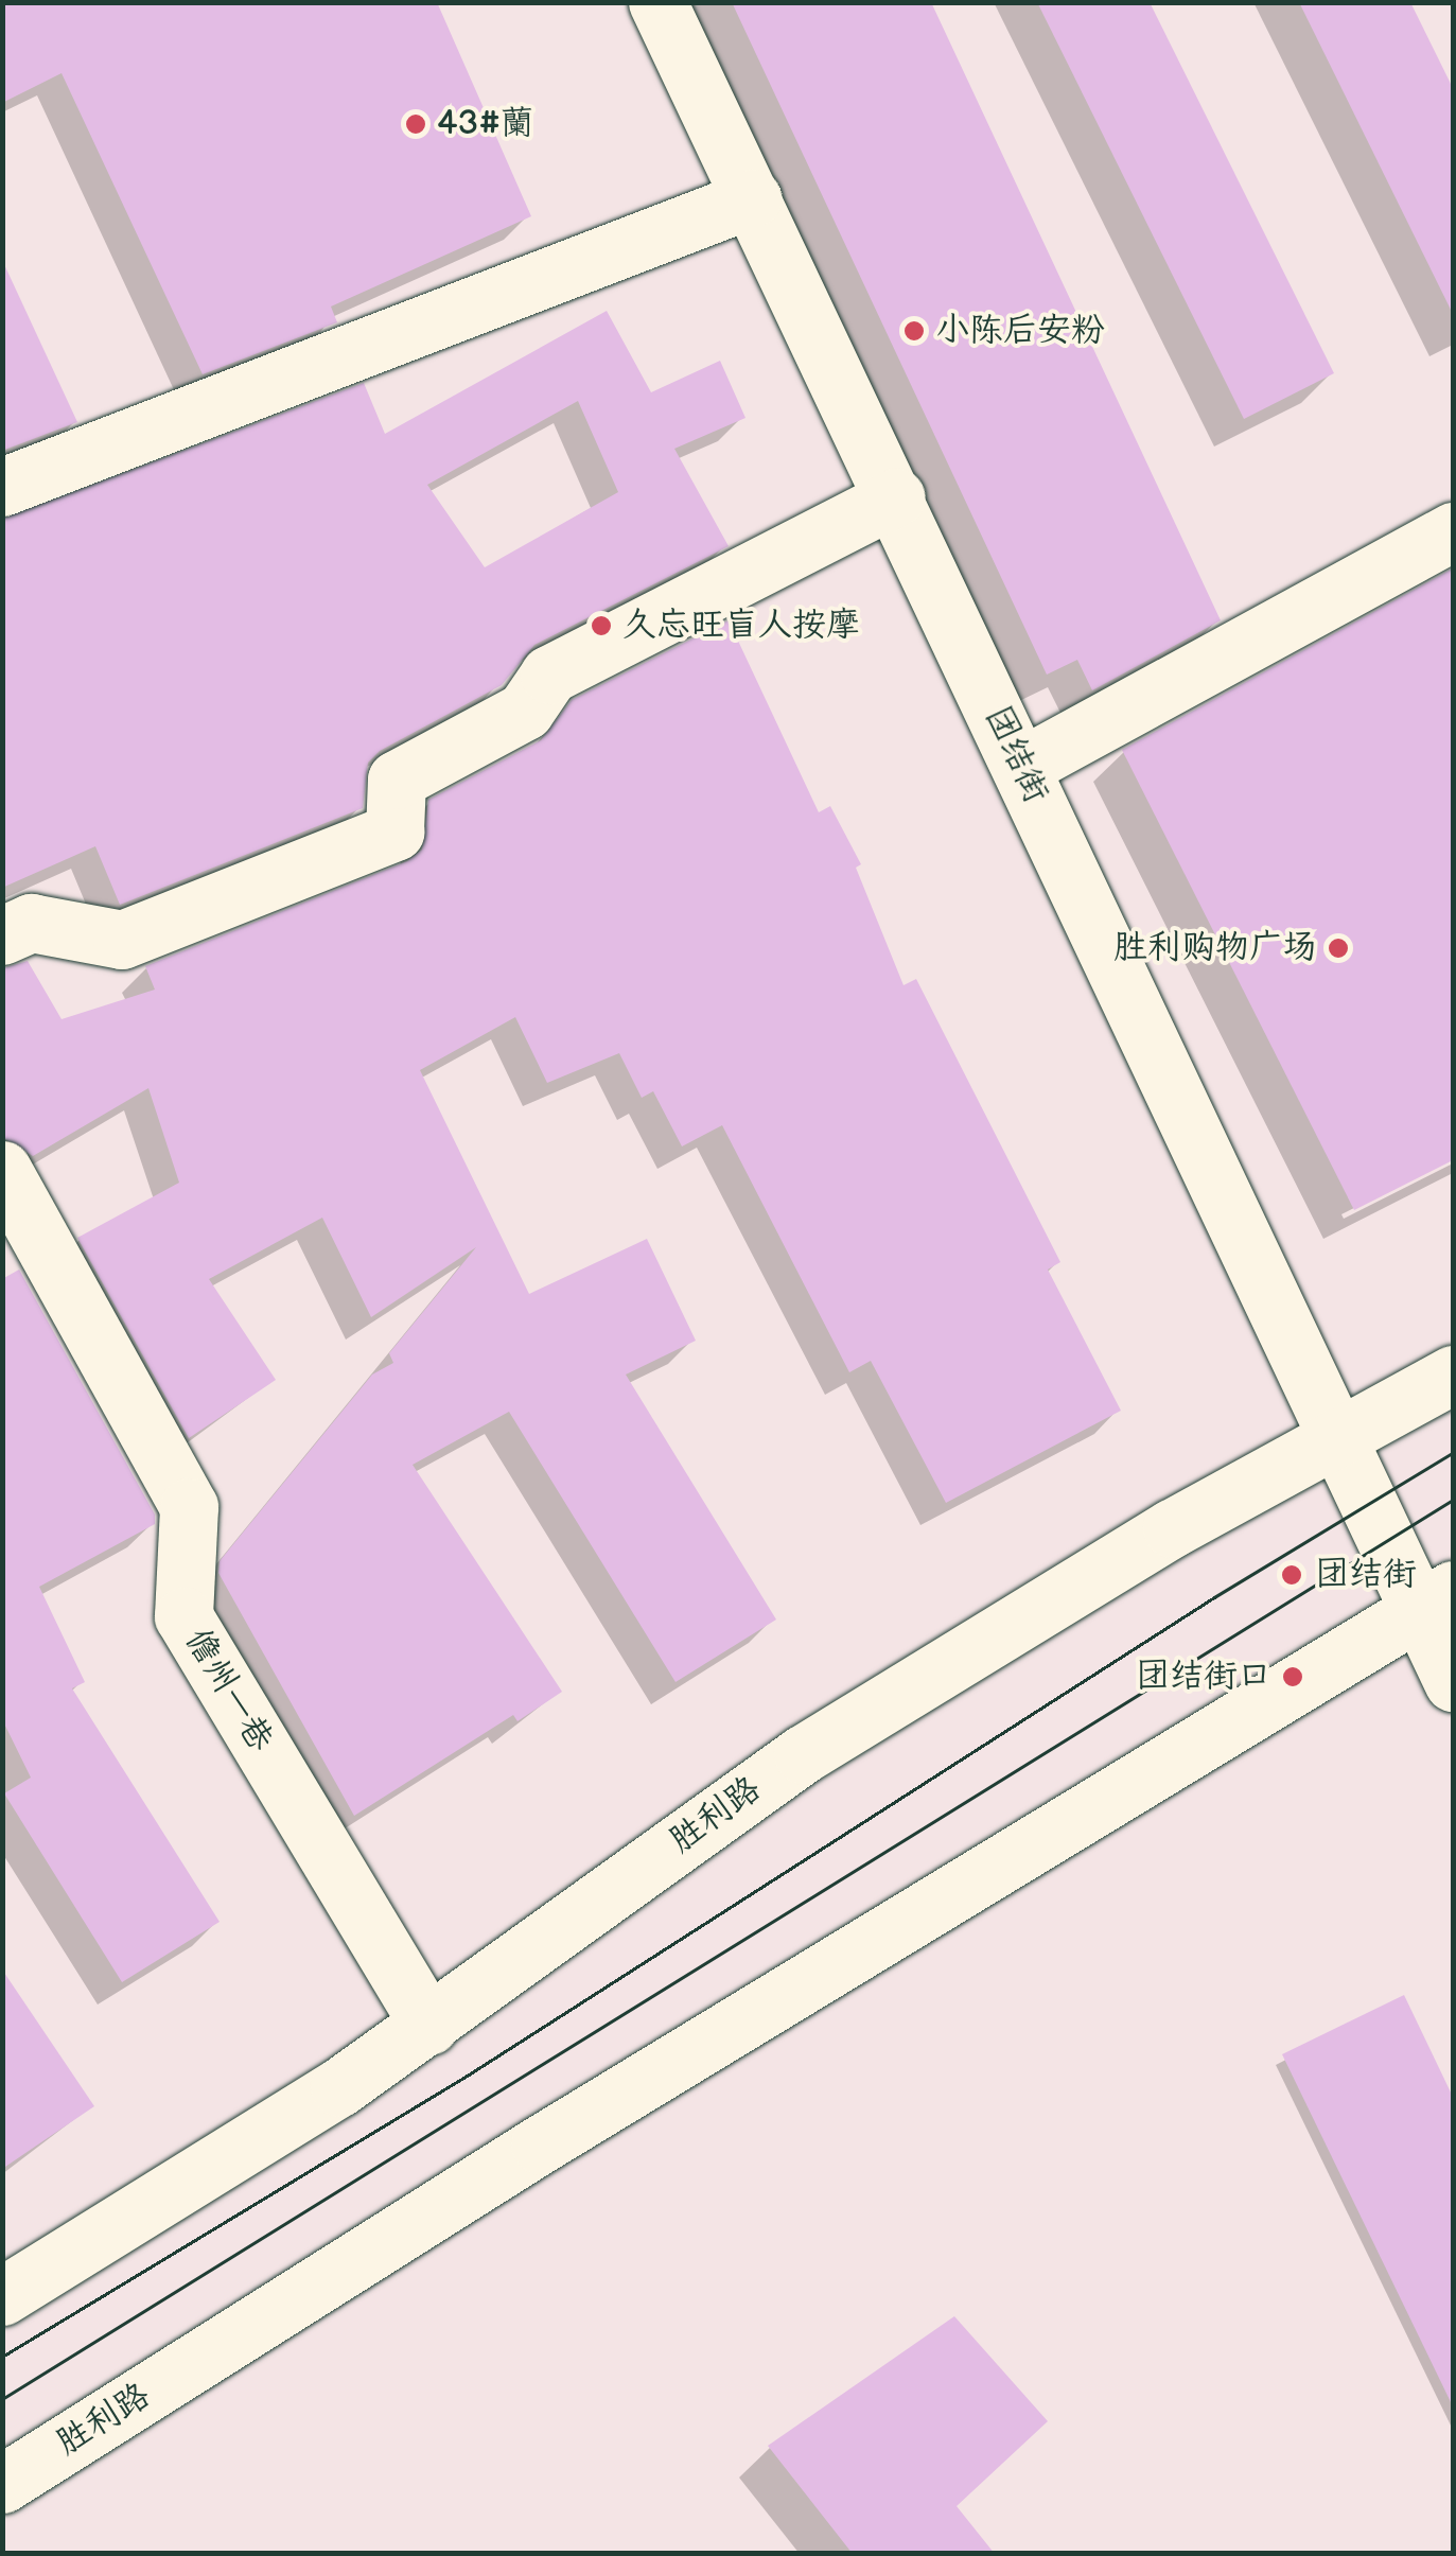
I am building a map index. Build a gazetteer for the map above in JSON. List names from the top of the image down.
{
  "streets": {
    "street": ["团结街", "儋州一巷", "胜利路"]
  },
  "crossings": [
    ["团结街", "胜利路"],
    ["儋州一巷", "胜利路"]
  ],
  "places": [
    "43#蘭",
    "小陈后安粉",
    "久忘旺盲人按摩",
    "胜利购物广场",
    "团结街",
    "团结街口"
  ]
}
